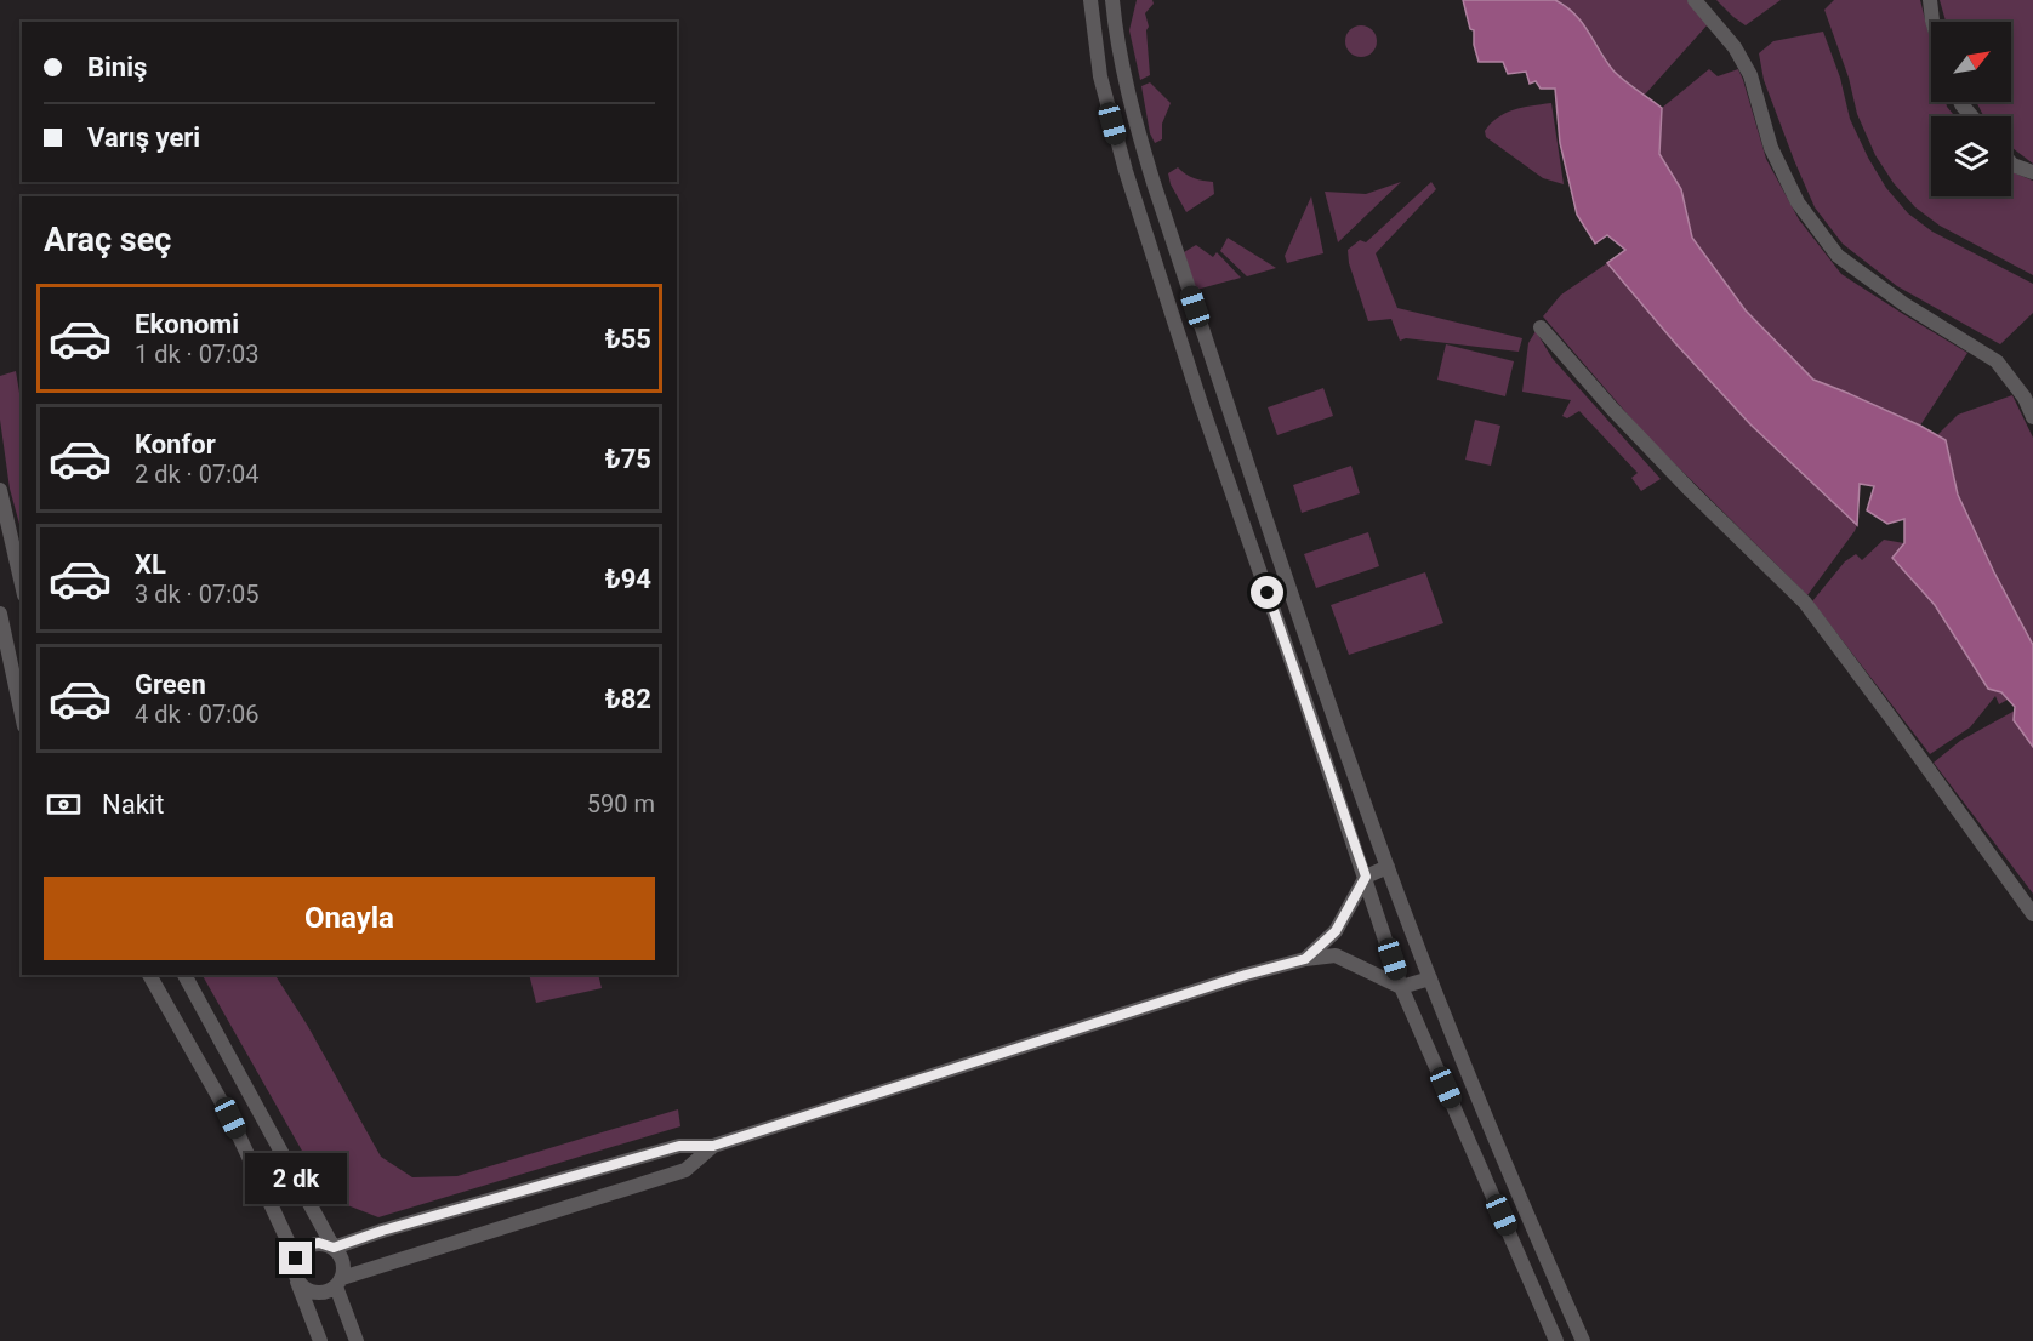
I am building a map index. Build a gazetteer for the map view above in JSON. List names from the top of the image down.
{
  "north": "top right",
  "page": {
    "banner": ["Biniş", "Varış yeri"],
    "heading": "Araç seç",
    "list": [
      {
        "name": "Ekonomi",
        "note": "1 dk · 07:03",
        "value": "₺55"
      },
      {
        "name": "Konfor",
        "note": "2 dk · 07:04",
        "value": "₺75"
      },
      {
        "name": "XL",
        "note": "3 dk · 07:05",
        "value": "₺94"
      },
      {
        "name": "Green",
        "note": "4 dk · 07:06",
        "value": "₺82"
      }
    ],
    "pay": ["Nakit", "590 m"],
    "buttons": "Onayla",
    "bubble": "2 dk"
  }
}
